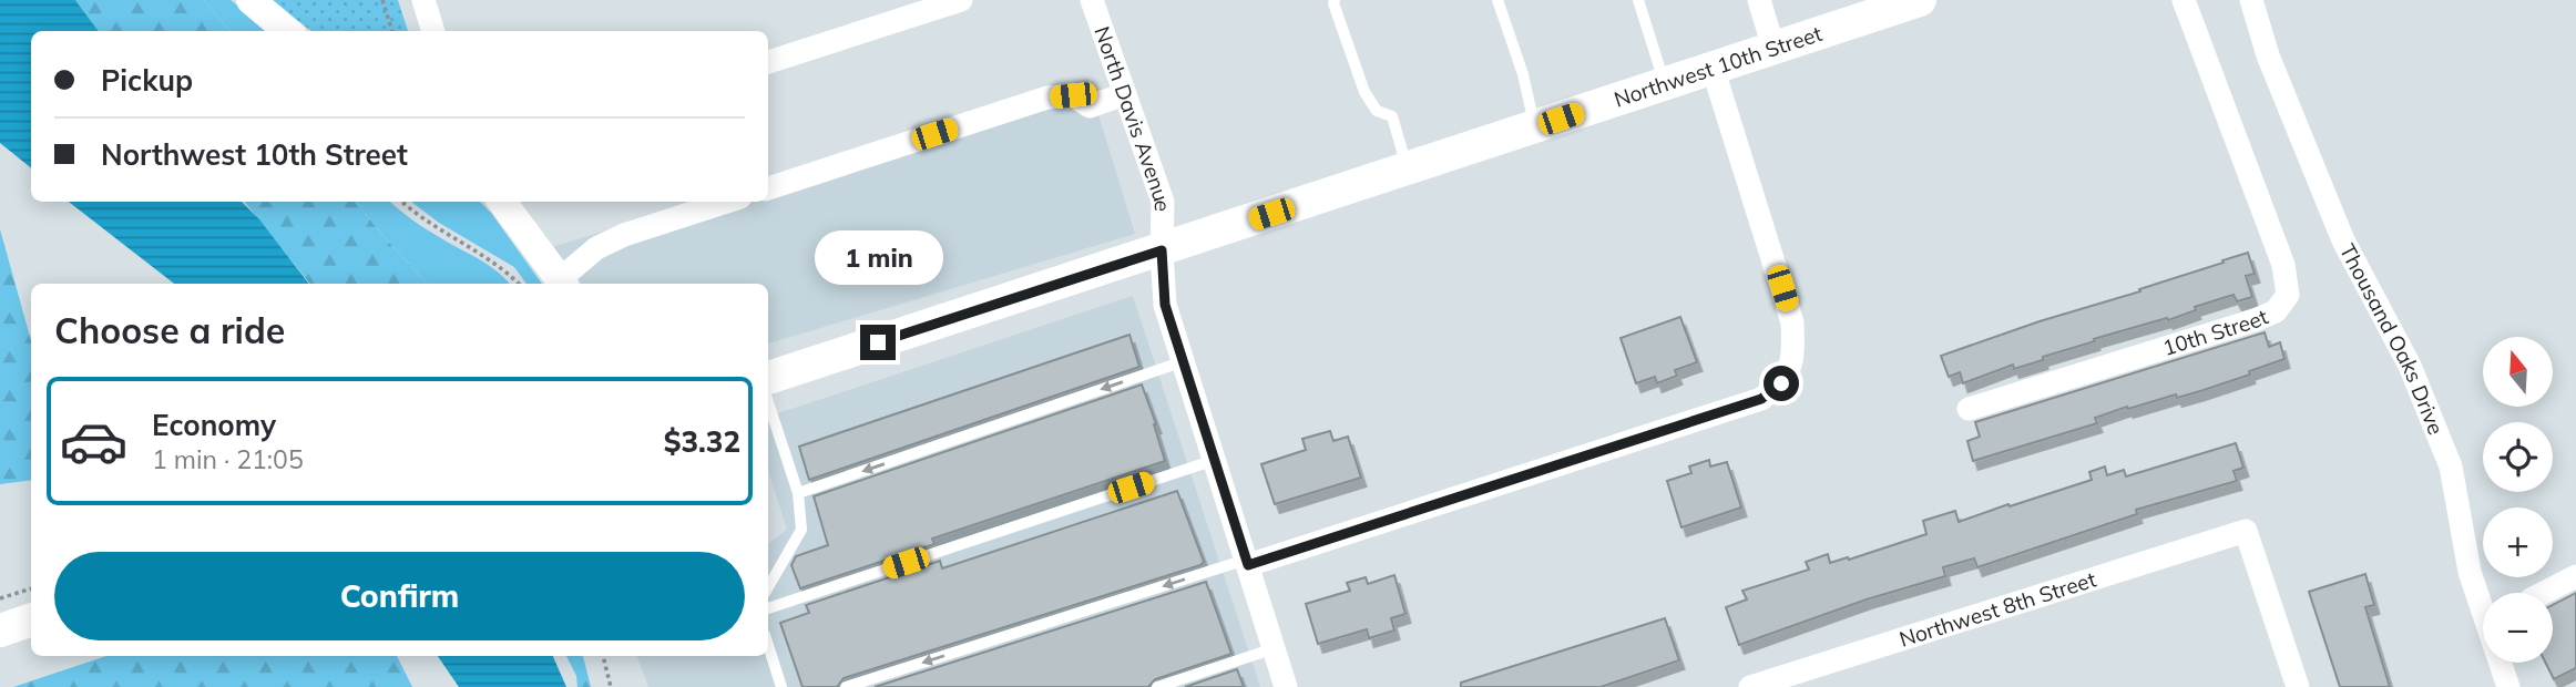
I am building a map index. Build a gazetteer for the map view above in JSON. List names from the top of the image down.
{
  "streets": {
    "main road": ["Northwest 10th Street"],
    "street": [
      "North Davis Avenue",
      "10th Street",
      "Thousand Oaks Drive",
      "Northwest 8th Street"
    ]
  },
  "crossings": [
    ["Northwest 10th Street", "North Davis Avenue"]
  ],
  "north": "top",
  "page": {
    "banner": ["Pickup", "Northwest 10th Street"],
    "bubble": "1 min",
    "heading": "Choose a ride",
    "map_buttons": ["+", "−"],
    "list": [
      {
        "name": "Economy",
        "note": "1 min · 21:05",
        "value": "$3.32"
      }
    ],
    "buttons": "Confirm"
  }
}
